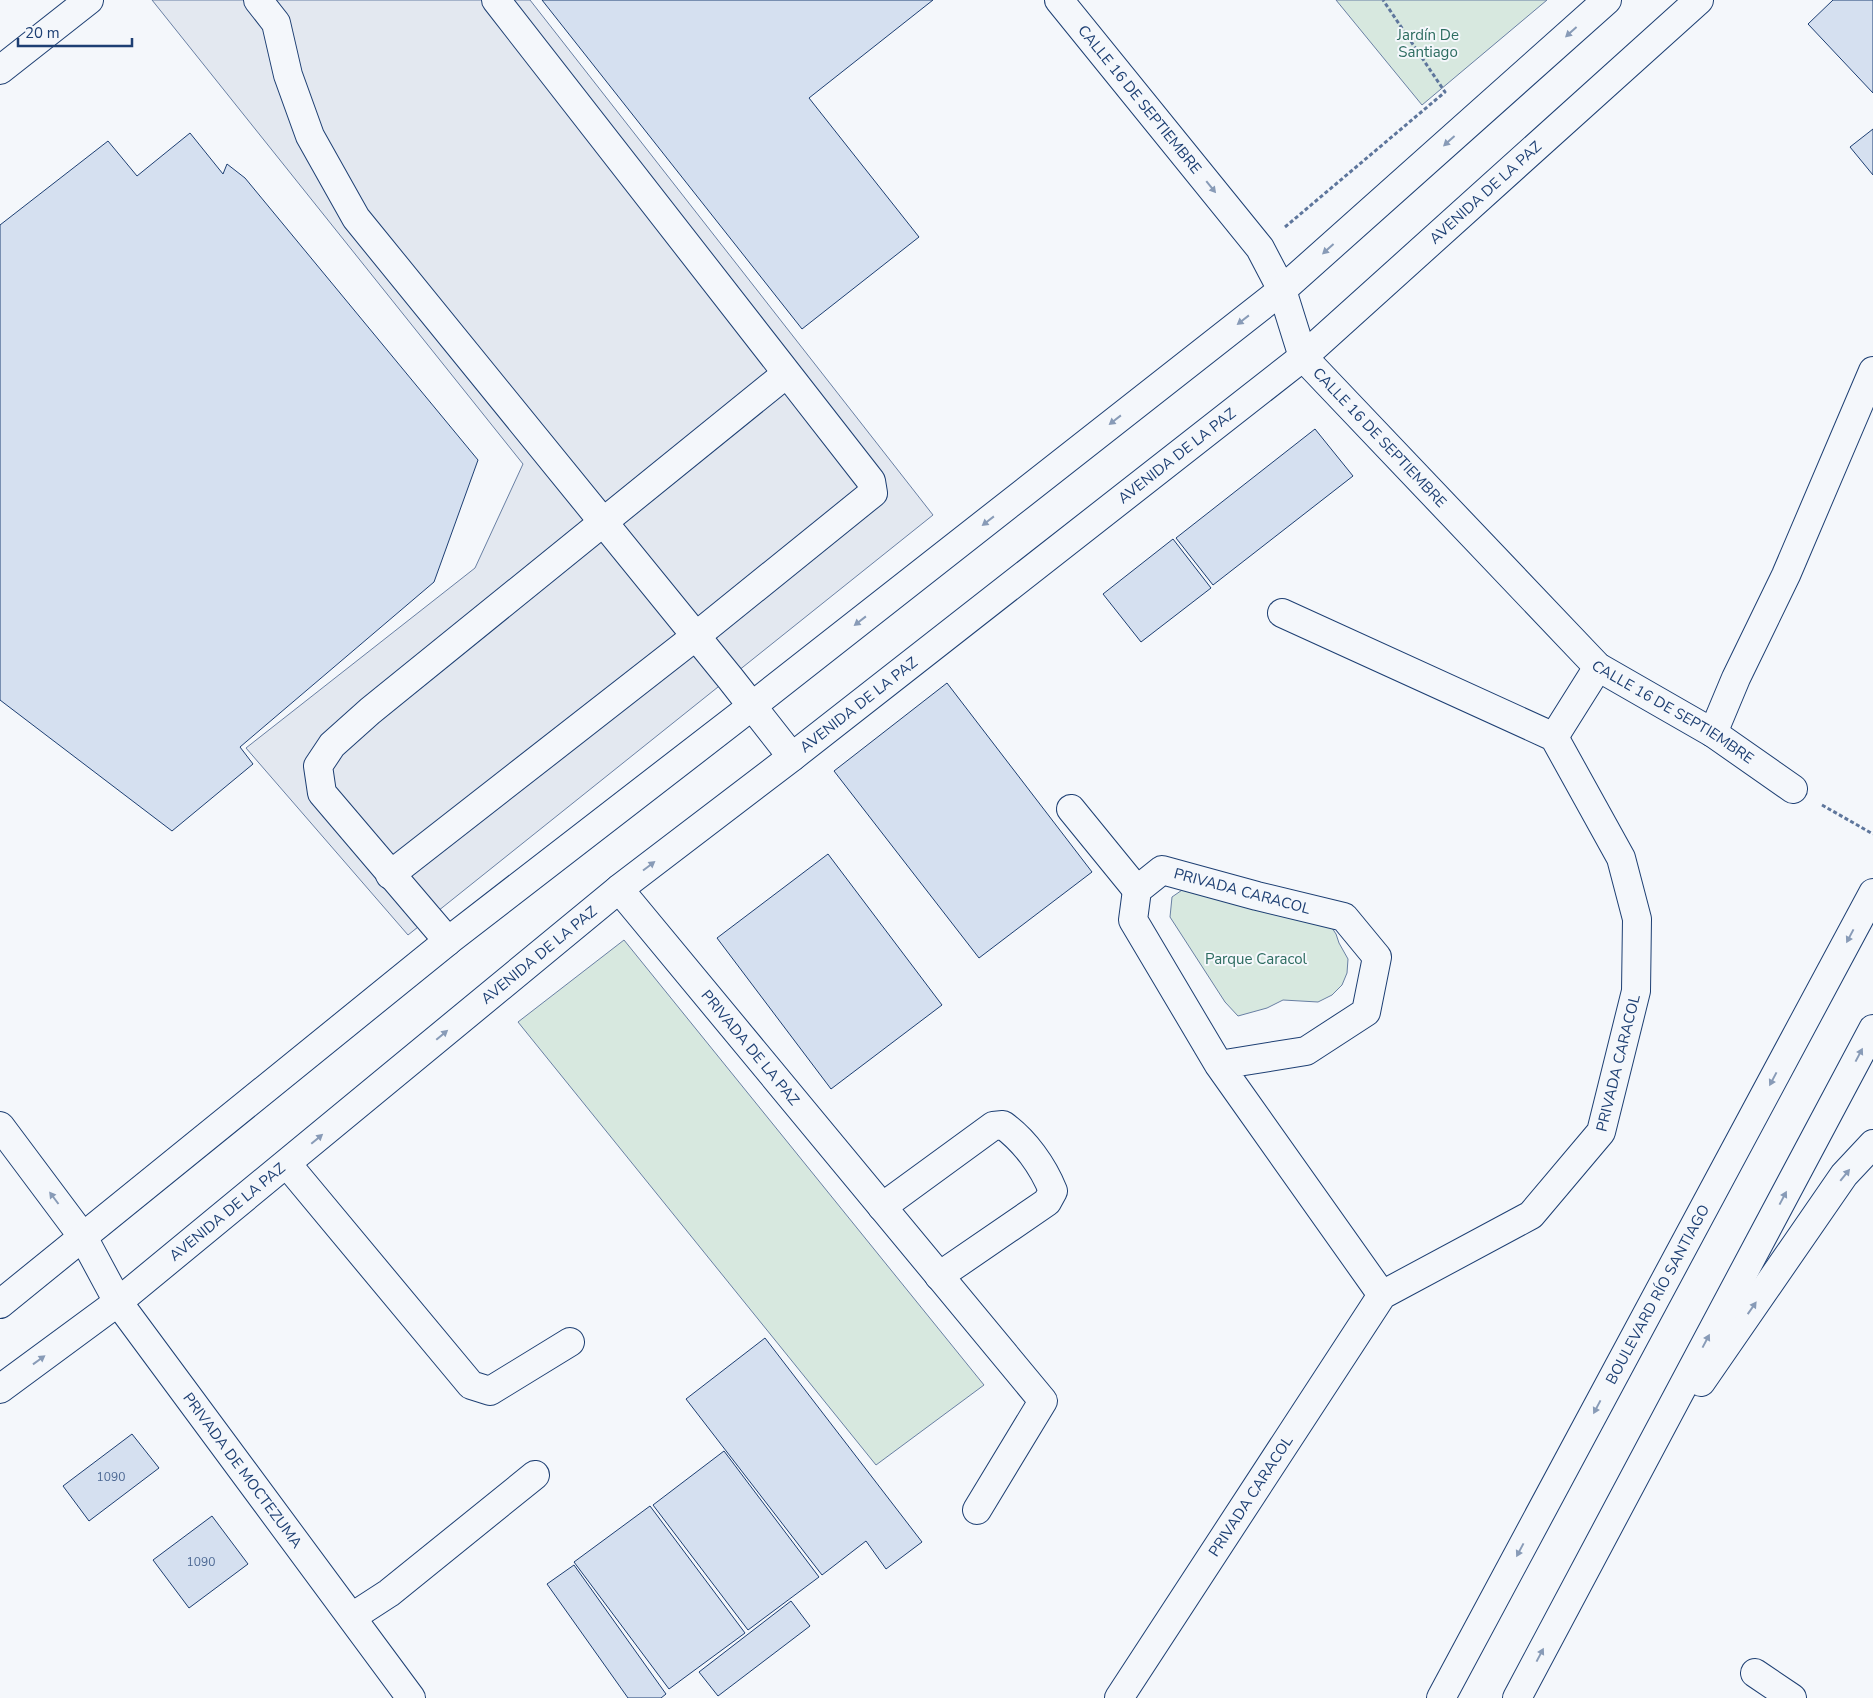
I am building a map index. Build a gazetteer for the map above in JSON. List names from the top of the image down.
{
  "streets": {
    "street": [
      "CALLE 16 DE SEPTIEMBRE",
      "AVENIDA DE LA PAZ",
      "PRIVADA CARACOL",
      "PRIVADA DE LA PAZ",
      "BOULEVARD RÍO SANTIAGO",
      "PRIVADA DE MOCTEZUMA"
    ]
  },
  "crossings": [
    ["CALLE 16 DE SEPTIEMBRE", "AVENIDA DE LA PAZ"],
    ["AVENIDA DE LA PAZ", "PRIVADA DE LA PAZ"],
    ["AVENIDA DE LA PAZ", "PRIVADA DE MOCTEZUMA"]
  ],
  "parks": ["Jardín De Santiago", "Parque Caracol"],
  "house_numbers": ["1090", "1090"],
  "scale_bar": "20 m"
}
